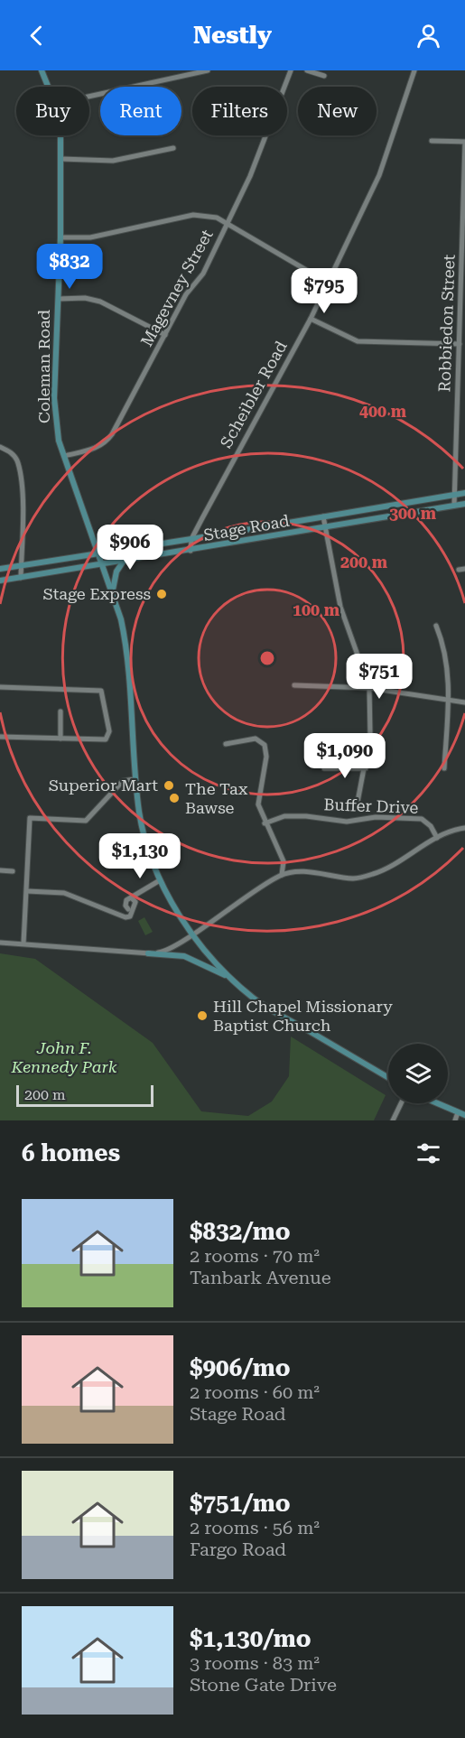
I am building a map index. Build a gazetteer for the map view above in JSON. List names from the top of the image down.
{
  "streets": {
    "main road": ["Coleman Road", "Stage Road"],
    "street": [
      "Magevney Street",
      "Robbiedon Street",
      "Scheibler Road",
      "Buffer Drive"
    ]
  },
  "crossings": [
    ["Magevney Street", "Coleman Road"],
    ["Robbiedon Street", "Stage Road"],
    ["Coleman Road", "Stage Road"],
    ["Scheibler Road", "Stage Road"]
  ],
  "parks": ["John F. Kennedy Park"],
  "places": [
    "Stage Express",
    "Superior Mart",
    "The Tax Bawse",
    "Hill Chapel Missionary Baptist Church"
  ],
  "scale_bar": "200 m",
  "page": {
    "header": "Nestly",
    "chip": [
      "Buy",
      "Rent",
      "Filters",
      "New"
    ],
    "price": [
      "$832",
      "$795",
      "$906",
      "$751",
      "$1,090",
      "$1,130"
    ],
    "scale": "200 m",
    "heading": "6 homes",
    "list": [
      {
        "name": "$832/mo",
        "note": "2 rooms · 70 m² · Tanbark Avenue"
      },
      {
        "name": "$906/mo",
        "note": "2 rooms · 60 m² · Stage Road"
      },
      {
        "name": "$751/mo",
        "note": "2 rooms · 56 m² · Fargo Road"
      },
      {
        "name": "$1,130/mo",
        "note": "3 rooms · 83 m² · Stone Gate Drive"
      }
    ]
  },
  "rings": [
    "400 m",
    "300 m",
    "200 m",
    "100 m"
  ]
}
